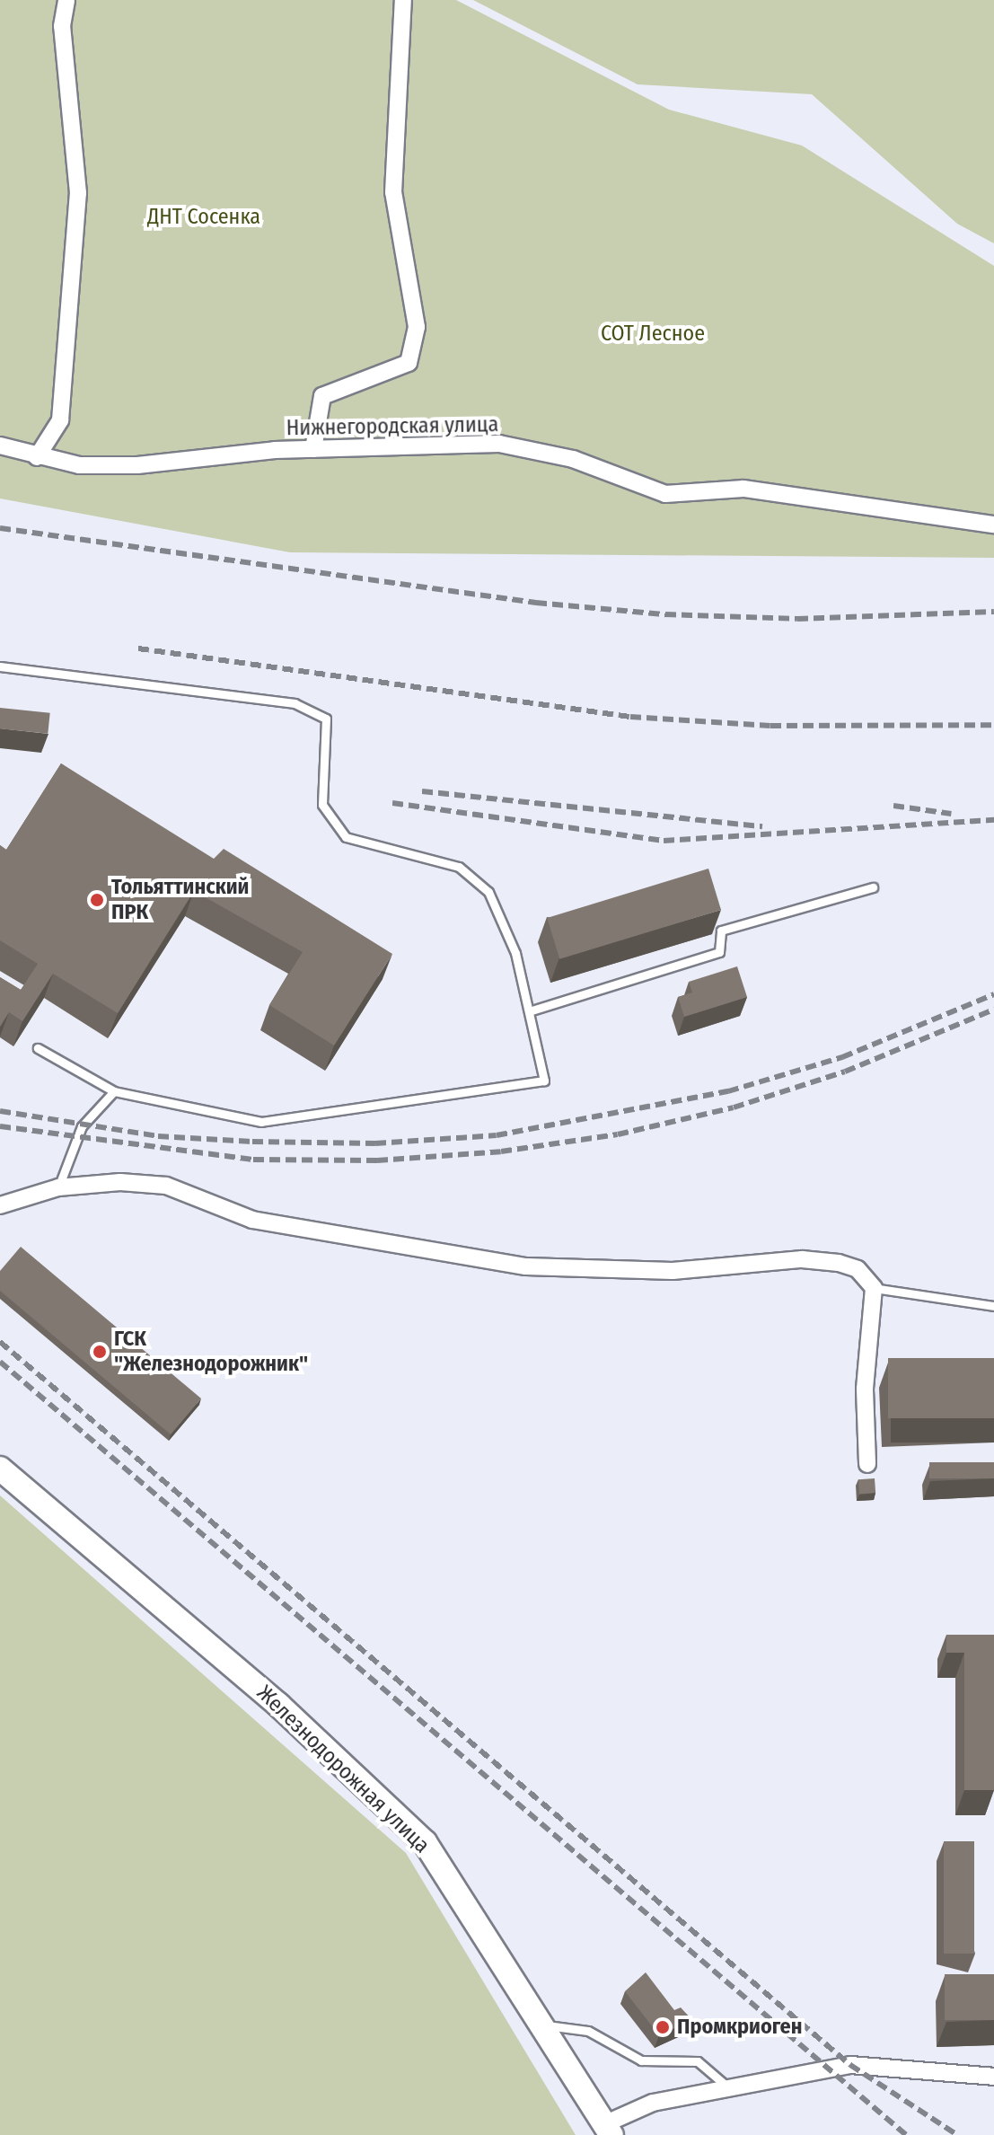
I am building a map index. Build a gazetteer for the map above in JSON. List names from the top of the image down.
{
  "streets": {
    "main road": ["Железнодорожная улица"],
    "street": ["Нижнегородская улица"]
  },
  "parks": ["ДНТ Сосенка", "СОТ Лесное"],
  "places": ["Тольяттинский ПРК", "ГСК \"Железнодорожник\"", "Промкриоген"]
}
